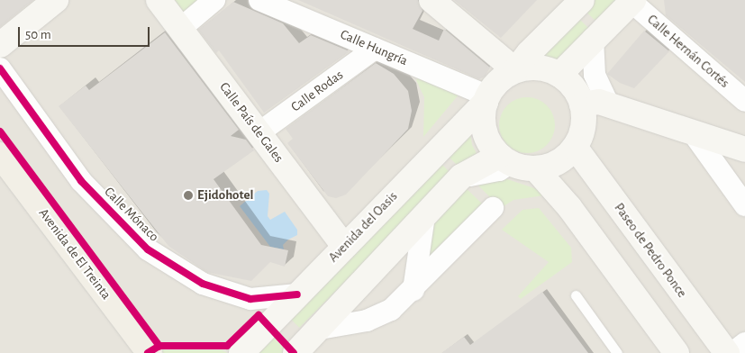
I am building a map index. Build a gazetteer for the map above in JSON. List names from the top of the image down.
{
  "streets": {
    "main road": [
      "Calle País de Gales",
      "Avenida del Oasis",
      "Paseo de Pedro Ponce",
      "Avenida de El Treinta"
    ],
    "street": [
      "Calle Hungría",
      "Calle Hernán Cortés",
      "Calle Rodas",
      "Calle Mónaco"
    ]
  },
  "crossings": [
    ["Calle Hungría", "Calle Rodas"],
    ["Calle Hungría", "Avenida del Oasis"],
    ["Calle Hungría", "Paseo de Pedro Ponce"],
    ["Calle Rodas", "Calle País de Gales"],
    ["Calle País de Gales", "Avenida del Oasis"],
    ["Calle Mónaco", "Avenida del Oasis"],
    ["Avenida del Oasis", "Paseo de Pedro Ponce"]
  ],
  "places": ["Ejidohotel"],
  "scale_bar": "50 m"
}
